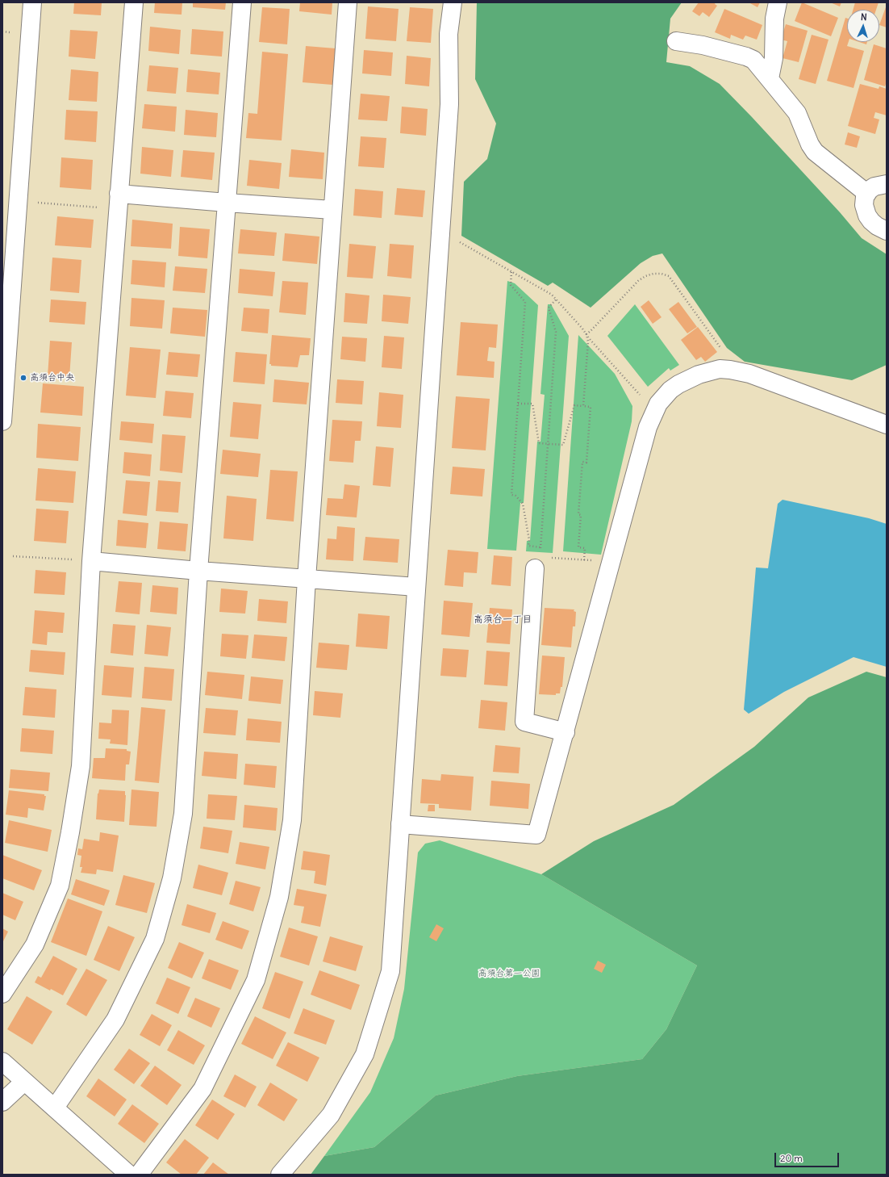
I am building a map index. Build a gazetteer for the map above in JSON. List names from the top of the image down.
{
  "districts": ["高須台一丁目"],
  "parks": ["高須台第一公園"],
  "places": ["高須台中央"],
  "scale_bar": "20 m",
  "north": "top"
}
